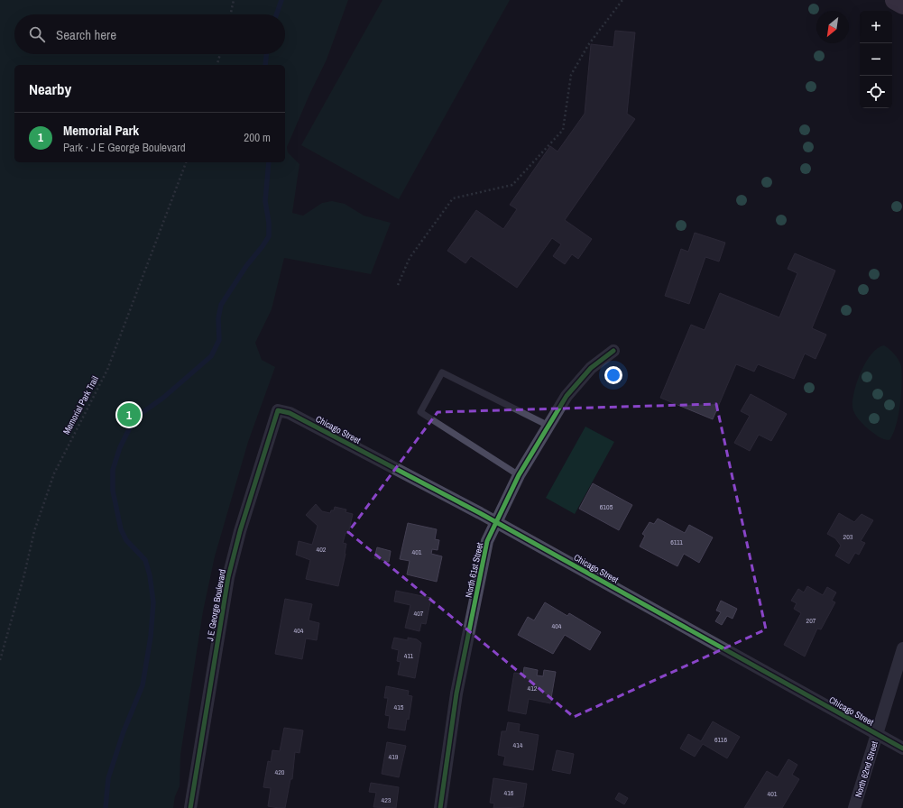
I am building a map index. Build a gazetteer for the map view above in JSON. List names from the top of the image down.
{
  "streets": {
    "street": [
      "Chicago Street",
      "North 61st Street",
      "J E George Boulevard",
      "North 62nd Street"
    ],
    "path": ["Memorial Park Trail"]
  },
  "crossings": [
    ["Chicago Street", "North 61st Street"],
    ["Chicago Street", "J E George Boulevard"],
    ["Chicago Street", "North 62nd Street"]
  ],
  "house_numbers": [
    "6105",
    "203",
    "6111",
    "402",
    "401",
    "407",
    "207",
    "404",
    "404",
    "411",
    "412",
    "415",
    "6116",
    "414",
    "419",
    "420",
    "416",
    "401",
    "423"
  ],
  "north": "bottom left",
  "page": {
    "map_buttons": ["+", "−"],
    "search": "Search here",
    "heading": "Nearby",
    "list": [
      {
        "mark": "1",
        "name": "Memorial Park",
        "note": "Park · J E George Boulevard",
        "value": "200 m"
      }
    ],
    "pins": "1"
  }
}
